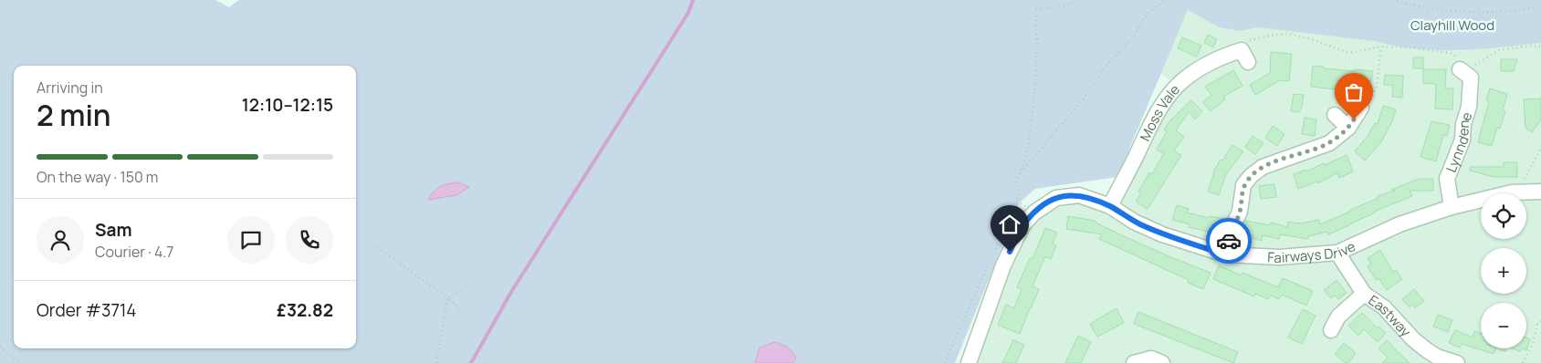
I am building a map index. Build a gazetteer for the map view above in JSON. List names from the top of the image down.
{
  "streets": {
    "street": [
      "Moss Vale",
      "Lynndene",
      "Fairways Drive",
      "Eastway"
    ]
  },
  "crossings": [
    ["Moss Vale", "Fairways Drive"],
    ["Lynndene", "Fairways Drive"],
    ["Fairways Drive", "Eastway"]
  ],
  "parks": ["Clayhill Wood"],
  "page": {
    "heading": ["2 min", "Arriving in", "12:10–12:15"],
    "panel": [
      "Sam",
      "Courier · 4.7",
      "Order #3714",
      "£32.82"
    ],
    "bar": "On the way · 150 m",
    "map_buttons": ["+", "−"]
  }
}
